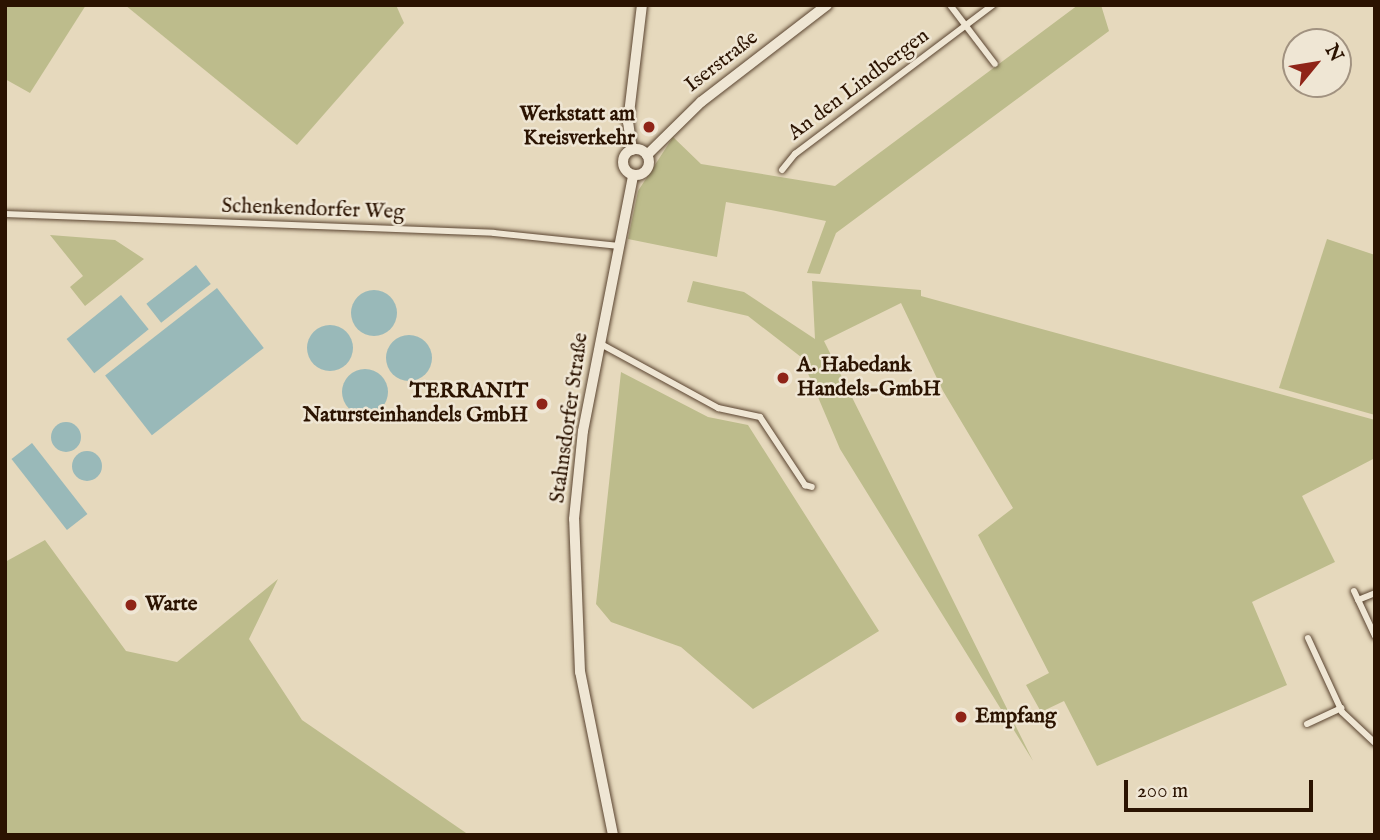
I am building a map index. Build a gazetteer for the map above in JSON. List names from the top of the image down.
{
  "streets": {
    "street": [
      "Iserstraße",
      "An den Lindbergen",
      "Schenkendorfer Weg",
      "Stahnsdorfer Straße"
    ]
  },
  "crossings": [
    ["Iserstraße", "Stahnsdorfer Straße"],
    ["Schenkendorfer Weg", "Stahnsdorfer Straße"]
  ],
  "places": [
    "Werkstatt am Kreisverkehr",
    "A. Habedank Handels-GmbH",
    "TERRANIT Natursteinhandels GmbH",
    "Warte",
    "Empfang"
  ],
  "scale_bar": "200 m",
  "north": "top right"
}
